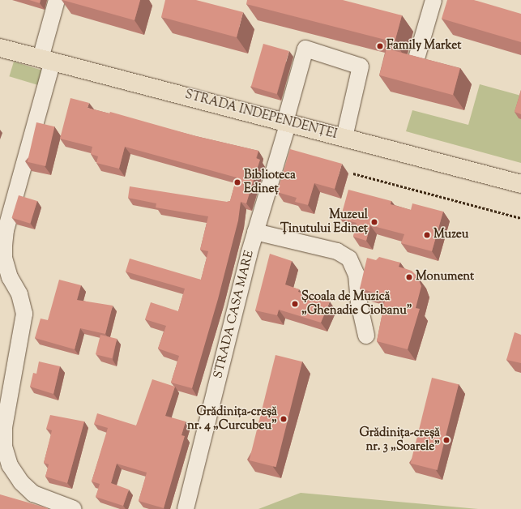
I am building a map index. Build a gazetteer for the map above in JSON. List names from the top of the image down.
{
  "streets": {
    "main road": ["STRADA INDEPENDENȚEI"],
    "street": ["STRADA CASA MARE"]
  },
  "crossings": [
    ["STRADA INDEPENDENȚEI", "STRADA CASA MARE"]
  ],
  "places": [
    "Family Market",
    "Biblioteca Edineț",
    "Muzeul Ținutului Edineț",
    "Muzeu",
    "Monument",
    "Școala de Muzică „Ghenadie Ciobanu”",
    "Grădinița-creșă nr. 4 „Curcubeu”",
    "Grădinița-creșă nr. 3 „Soarele”"
  ]
}
